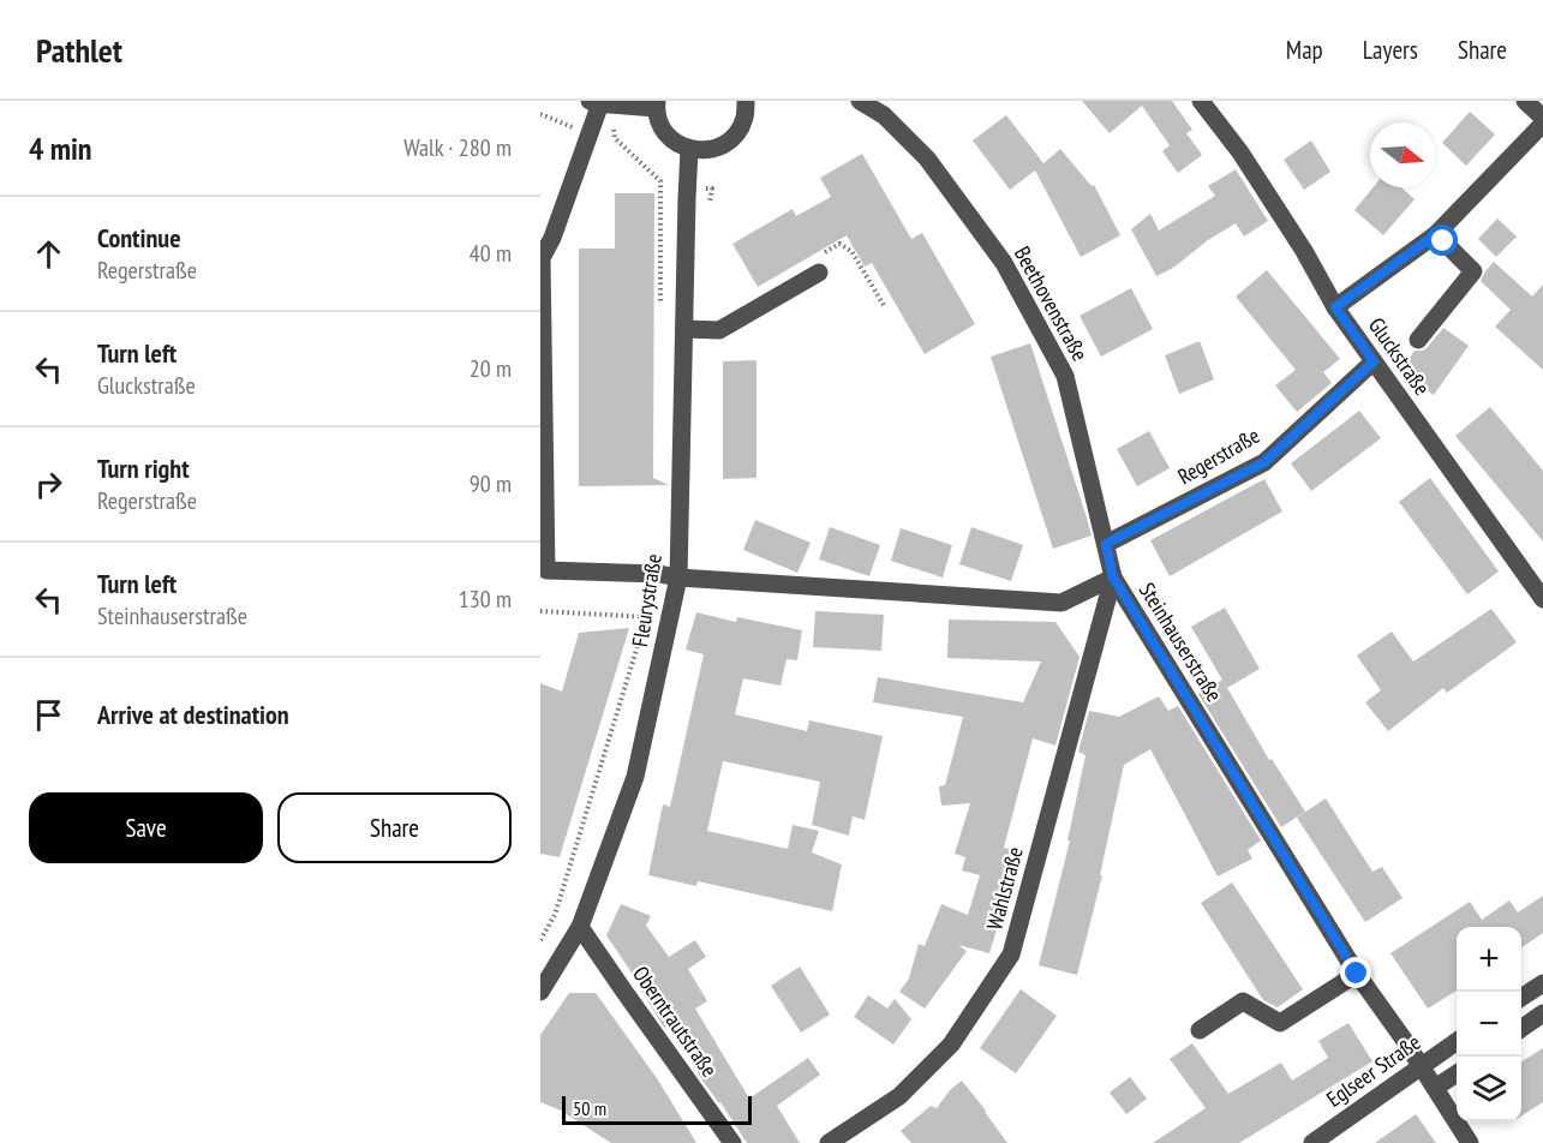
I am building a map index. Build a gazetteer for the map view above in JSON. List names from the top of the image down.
{
  "streets": {
    "street": [
      "Beethovenstraße",
      "Gluckstraße",
      "Regerstraße",
      "Fleurystraße",
      "Steinhauserstraße",
      "Wahlstraße",
      "Oberntrautstraße",
      "Eglseer Straße"
    ]
  },
  "crossings": [
    ["Beethovenstraße", "Regerstraße"],
    ["Beethovenstraße", "Steinhauserstraße"],
    ["Beethovenstraße", "Wahlstraße"],
    ["Gluckstraße", "Regerstraße"],
    ["Fleurystraße", "Steinhauserstraße"],
    ["Fleurystraße", "Oberntrautstraße"],
    ["Steinhauserstraße", "Wahlstraße"],
    ["Steinhauserstraße", "Eglseer Straße"]
  ],
  "scale_bar": "50 m",
  "north": "right",
  "page": {
    "header": "Pathlet",
    "nav": ["Map", "Layers", "Share"],
    "heading": ["4 min", "Walk · 280 m"],
    "list": [
      ["Continue", "Regerstraße", "40 m"],
      ["Turn left", "Gluckstraße", "20 m"],
      ["Turn right", "Regerstraße", "90 m"],
      ["Turn left", "Steinhauserstraße", "130 m"],
      "Arrive at destination"
    ],
    "buttons": ["Save", "Share"],
    "map_buttons": ["+", "−"],
    "scale": "50 m"
  }
}
